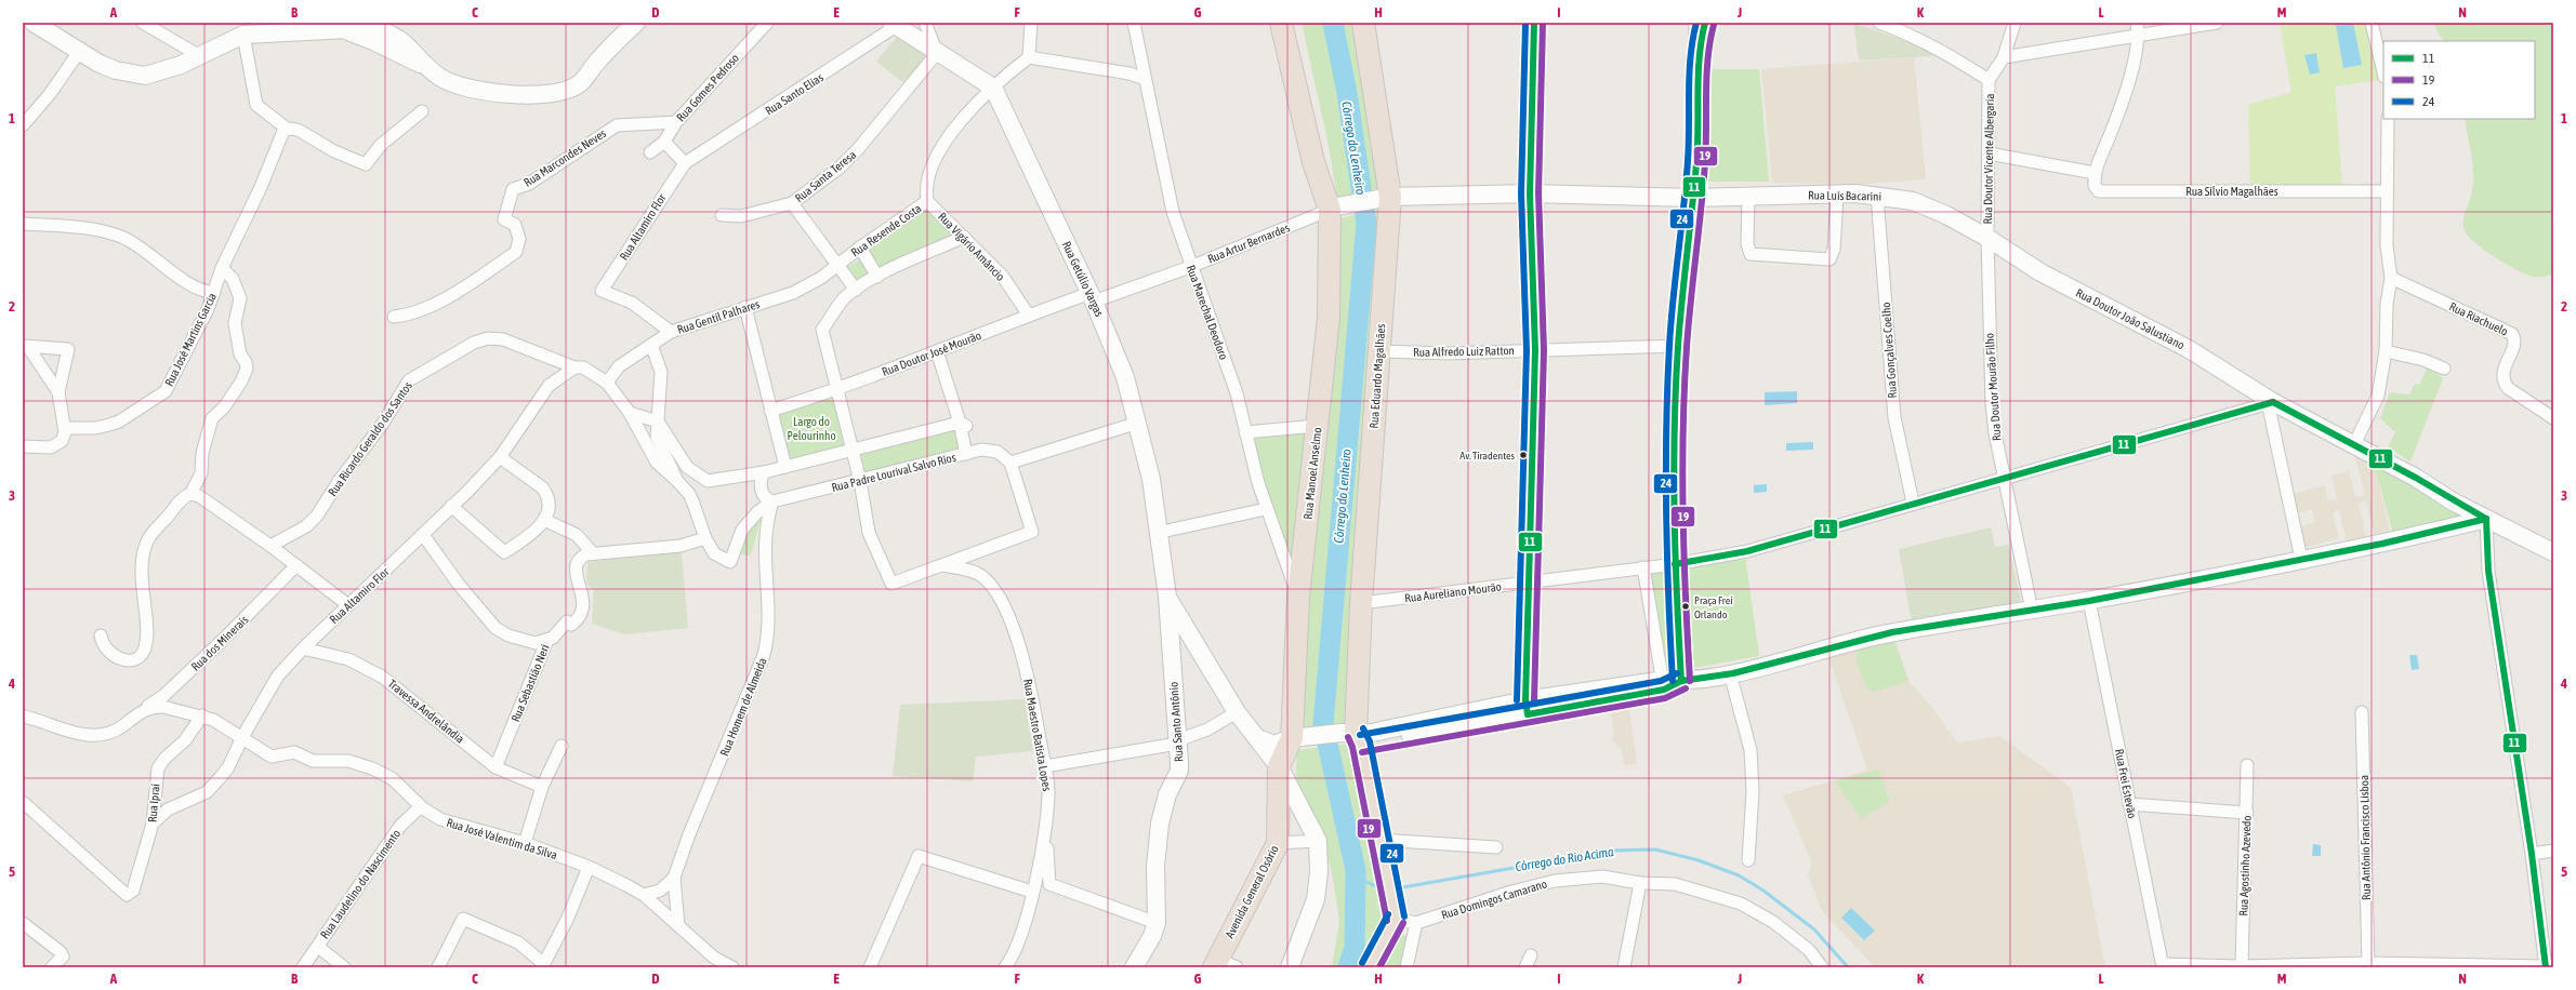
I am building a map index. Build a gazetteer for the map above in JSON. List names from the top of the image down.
{
  "streets": {
    "highway": ["Rua Eduardo Magalhães", "Rua Manoel Anselmo", "Avenida General Osório"],
    "street": [
      "Rua Gomes Pedroso",
      "Rua Santo Elias",
      "Rua Marcondes Neves",
      "Rua Doutor Vicente Albergaria",
      "Rua Santa Teresa",
      "Rua Sílvio Magalhães",
      "Rua Luís Bacarini",
      "Rua Altamiro Flor",
      "Rua Resende Costa",
      "Rua Artur Bernardes",
      "Rua Vigário Amâncio",
      "Rua Getúlio Vargas",
      "Rua Marechal Deodoro",
      "Rua Gentil Palhares",
      "Rua Doutor João Salustiano",
      "Rua Riachuelo",
      "Rua José Martins Garcia",
      "Rua Gonçalves Coelho",
      "Rua Alfredo Luiz Ratton",
      "Rua Doutor José Mourão",
      "Rua Doutor Mourão Filho",
      "Rua Ricardo Geraldo dos Santos",
      "Rua Padre Lourival Salvo Rios",
      "Rua Aureliano Mourão",
      "Rua dos Minerais",
      "Rua Sebastião Neri",
      "Rua Homem de Almeida",
      "Travessa Andrelândia",
      "Rua Santo Antônio",
      "Rua Maestro Batista Lopes",
      "Rua Frei Estevão",
      "Rua Ipraí",
      "Rua Antônio Francisco Lisboa",
      "Rua José Valentim da Silva",
      "Rua Agostinho Azevedo",
      "Rua Laudelino do Nascimento",
      "Rua Domingos Camarano"
    ]
  },
  "crossings": [
    ["Rua Gomes Pedroso", "Rua Marcondes Neves"],
    ["Rua Santo Elias", "Rua Altamiro Flor"],
    ["Rua Doutor Vicente Albergaria", "Rua Luís Bacarini"],
    ["Rua Doutor Vicente Albergaria", "Rua Doutor João Salustiano"],
    ["Rua Doutor Vicente Albergaria", "Rua Doutor Mourão Filho"],
    ["Rua Luís Bacarini", "Rua Artur Bernardes"],
    ["Rua Luís Bacarini", "Rua Doutor João Salustiano"],
    ["Rua Luís Bacarini", "Rua Gonçalves Coelho"],
    ["Rua Luís Bacarini", "Rua Eduardo Magalhães"],
    ["Rua Luís Bacarini", "Rua Doutor Mourão Filho"],
    ["Rua Luís Bacarini", "Rua Manoel Anselmo"],
    ["Rua Altamiro Flor", "Rua Gentil Palhares"],
    ["Rua Altamiro Flor", "Rua Ricardo Geraldo dos Santos"],
    ["Rua Altamiro Flor", "Travessa Andrelândia"],
    ["Rua Altamiro Flor", "Rua Ipraí"],
    ["Rua Altamiro Flor", "Rua José Valentim da Silva"],
    ["Rua Resende Costa", "Rua Vigário Amâncio"],
    ["Rua Resende Costa", "Rua Getúlio Vargas"],
    ["Rua Resende Costa", "Rua Gentil Palhares"],
    ["Rua Artur Bernardes", "Rua Getúlio Vargas"],
    ["Rua Artur Bernardes", "Rua Marechal Deodoro"],
    ["Rua Artur Bernardes", "Rua Doutor José Mourão"],
    ["Rua Artur Bernardes", "Rua Manoel Anselmo"],
    ["Rua Vigário Amâncio", "Rua Doutor José Mourão"],
    ["Rua Getúlio Vargas", "Rua Doutor José Mourão"],
    ["Rua Getúlio Vargas", "Rua Santo Antônio"],
    ["Rua Marechal Deodoro", "Rua Manoel Anselmo"],
    ["Rua Gentil Palhares", "Rua Ricardo Geraldo dos Santos"],
    ["Rua Doutor João Salustiano", "Rua Doutor Mourão Filho"],
    ["Rua Doutor João Salustiano", "Rua Aureliano Mourão"],
    ["Rua Gonçalves Coelho", "Rua Aureliano Mourão"],
    ["Rua Alfredo Luiz Ratton", "Rua Eduardo Magalhães"],
    ["Rua Eduardo Magalhães", "Rua Aureliano Mourão"],
    ["Rua Eduardo Magalhães", "Rua Domingos Camarano"],
    ["Rua Doutor Mourão Filho", "Rua Aureliano Mourão"],
    ["Rua Padre Lourival Salvo Rios", "Rua Homem de Almeida"],
    ["Rua Manoel Anselmo", "Avenida General Osório"],
    ["Rua dos Minerais", "Rua José Valentim da Silva"],
    ["Rua Sebastião Neri", "Travessa Andrelândia"],
    ["Rua Ipraí", "Rua José Valentim da Silva"],
    ["Rua José Valentim da Silva", "Rua Laudelino do Nascimento"]
  ],
  "water": ["Córrego do Lenheiro", "Córrego do Rio Acima"],
  "parks": ["Largo do Pelourinho"],
  "places": ["Av. Tiradentes", "Praça Frei Orlando"],
  "lines": ["transit line 11", "transit line 19", "transit line 24"],
  "legend": ["11", "19", "24"],
  "grid": {
    "columns": [
      "A",
      "B",
      "C",
      "D",
      "E",
      "F",
      "G",
      "H",
      "I",
      "J",
      "K",
      "L",
      "M",
      "N"
    ],
    "rows": [
      "1",
      "2",
      "3",
      "4",
      "5"
    ]
  }
}
